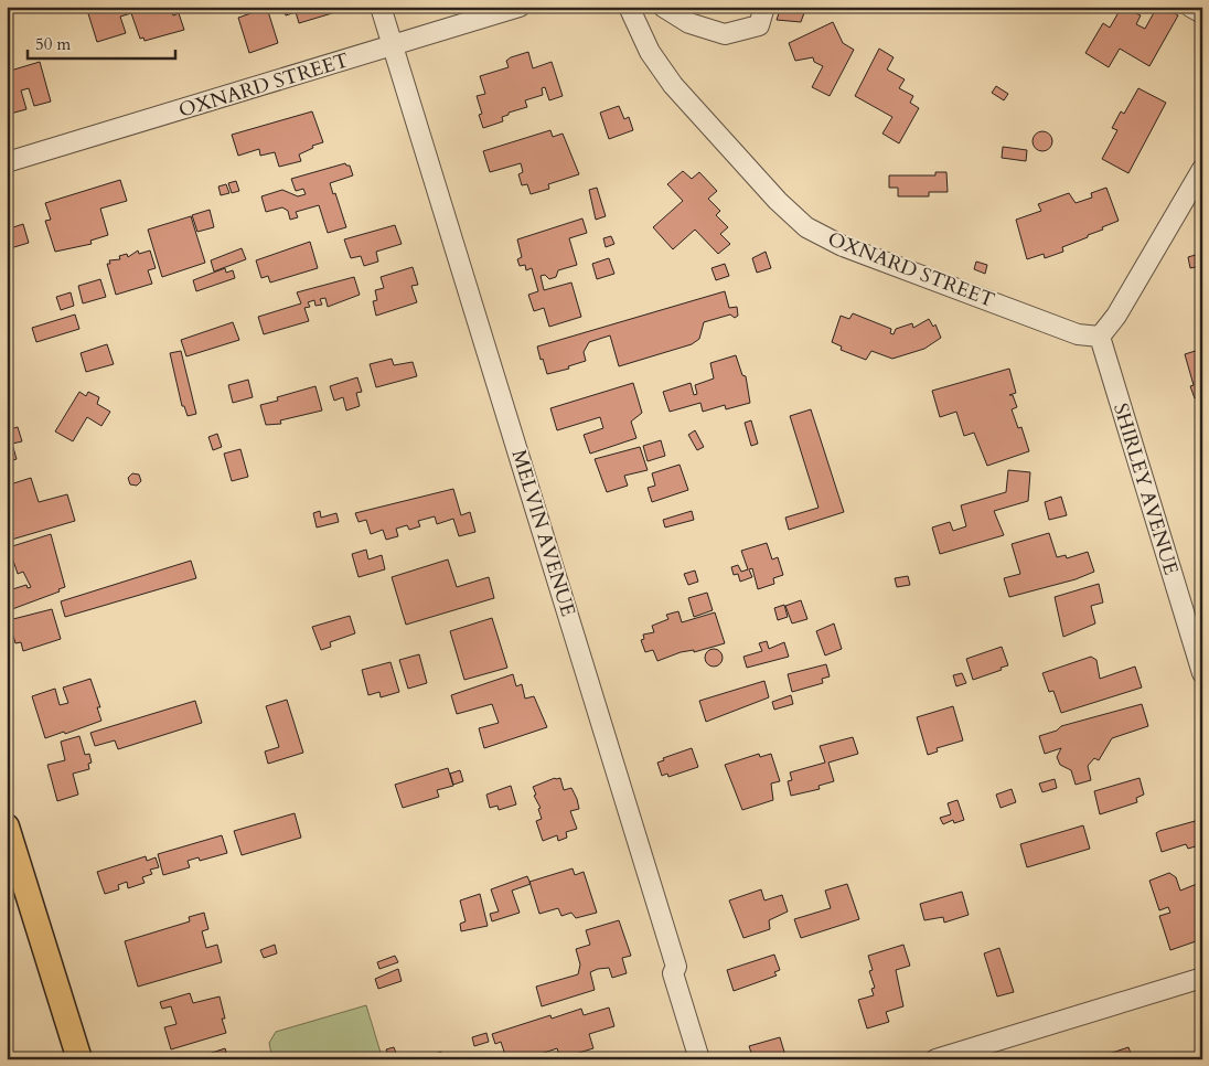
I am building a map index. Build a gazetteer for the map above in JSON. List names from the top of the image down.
{
  "streets": {
    "street": ["OXNARD STREET", "SHIRLEY AVENUE", "MELVIN AVENUE"]
  },
  "crossings": [
    ["OXNARD STREET", "SHIRLEY AVENUE"],
    ["OXNARD STREET", "MELVIN AVENUE"]
  ],
  "scale_bar": "50 m"
}
